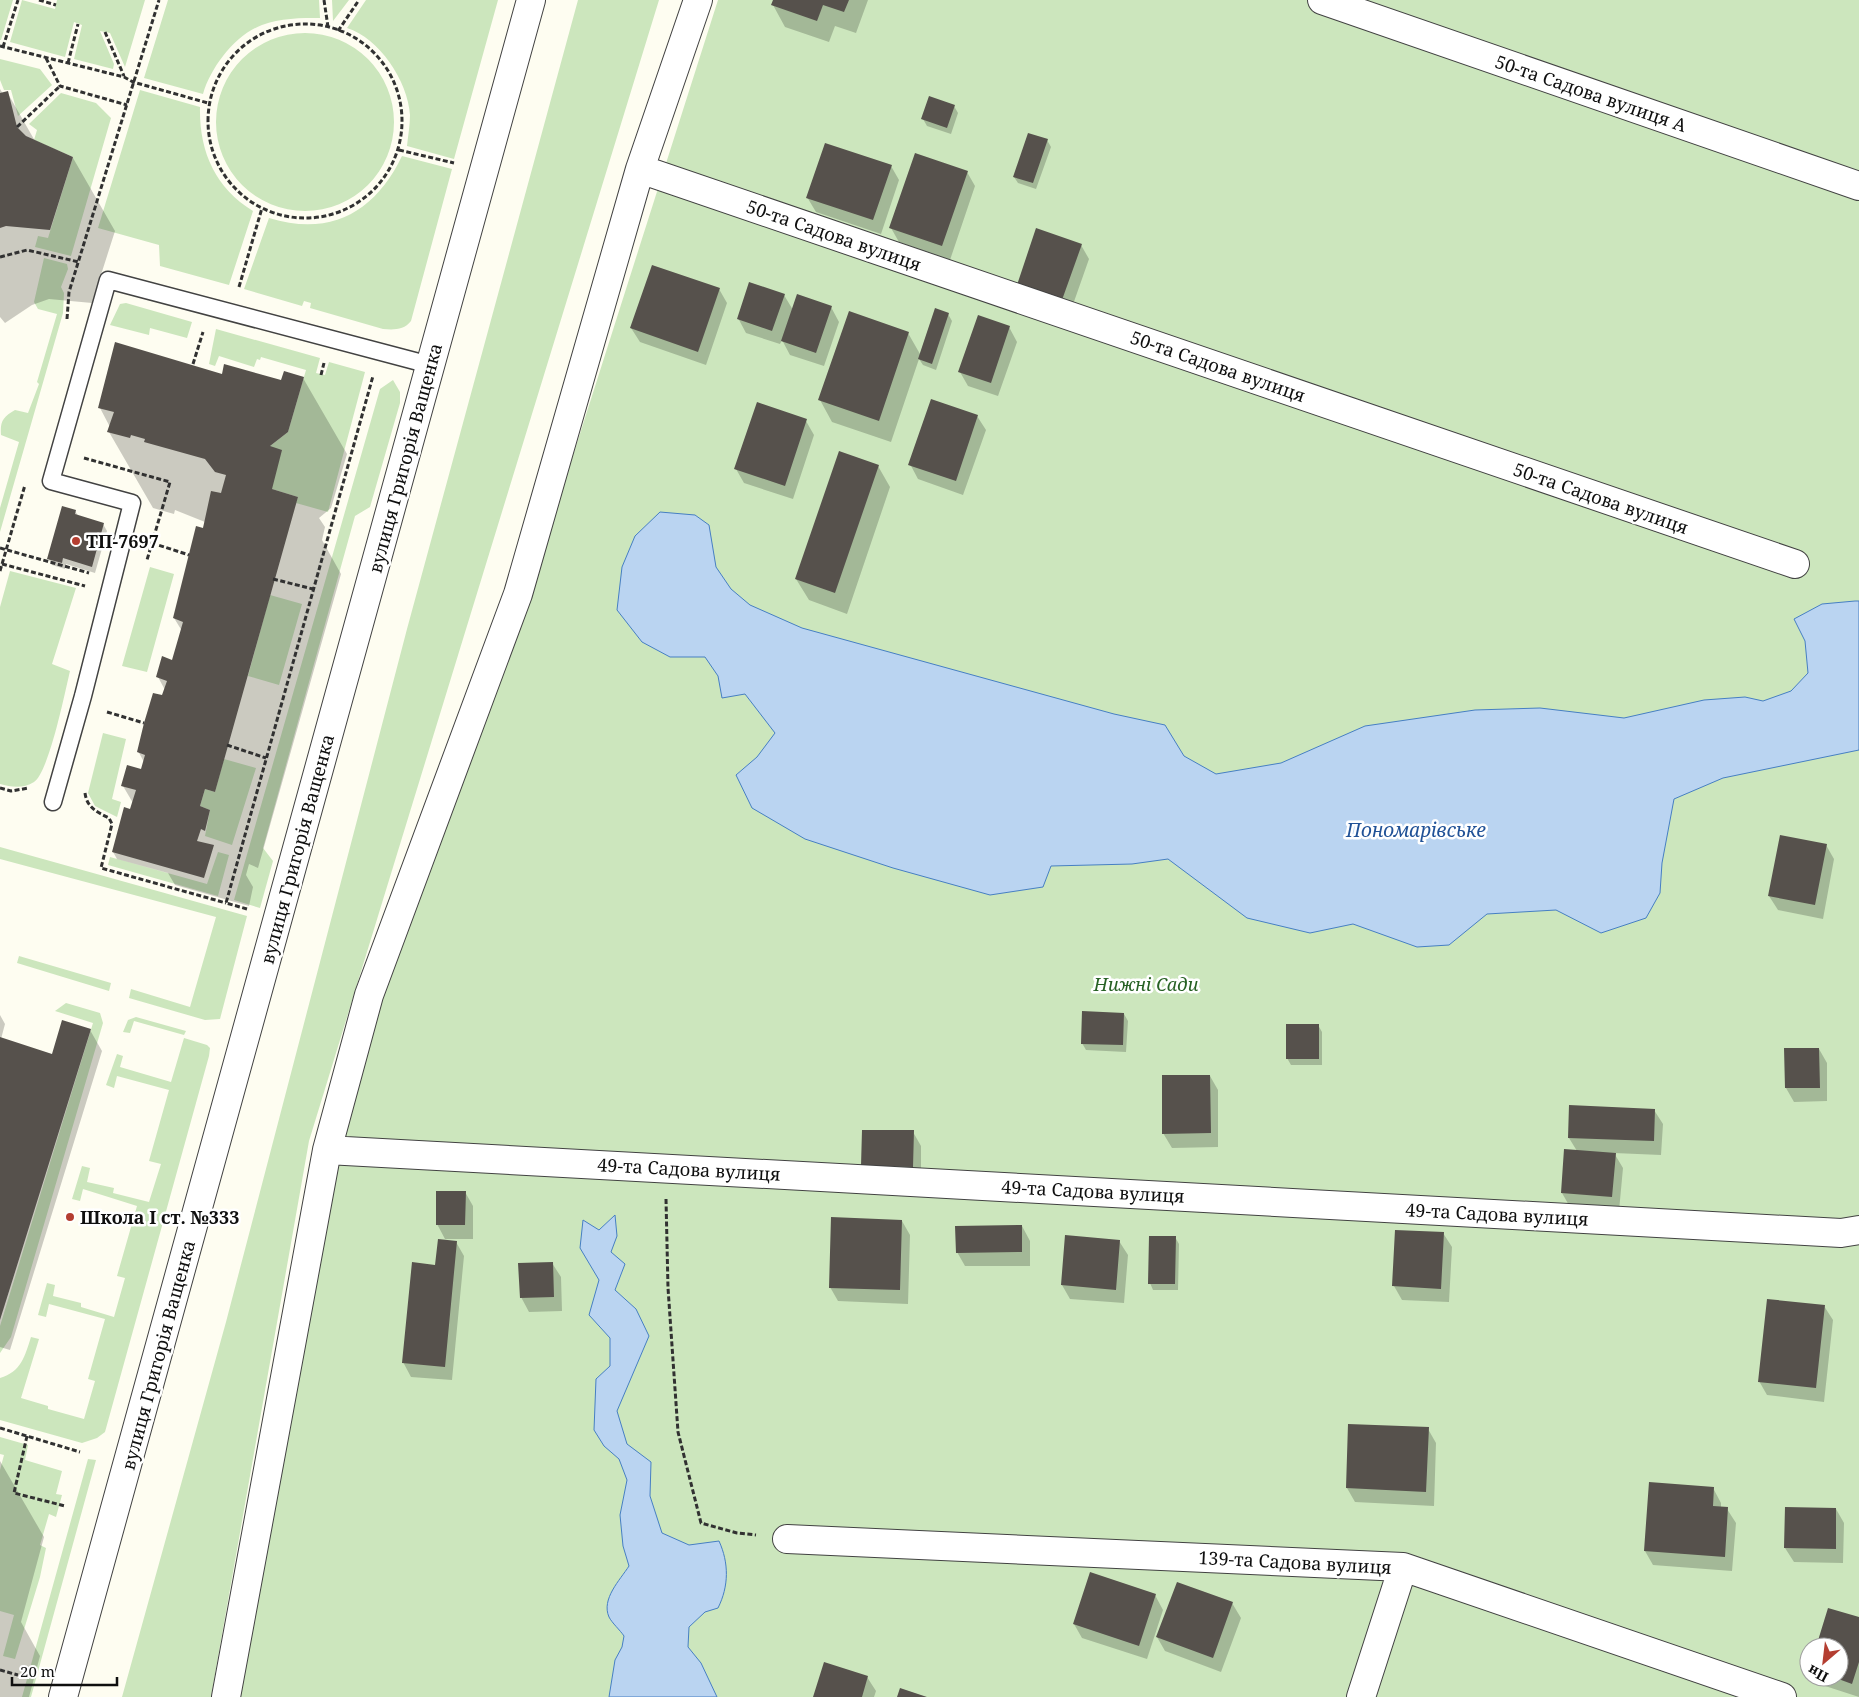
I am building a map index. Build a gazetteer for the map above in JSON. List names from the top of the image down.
{
  "streets": {
    "street": [
      "50-та Садова вулиця А",
      "50-та Садова вулиця",
      "вулиця Григорія Ващенка",
      "49-та Садова вулиця",
      "139-та Садова вулиця"
    ]
  },
  "water": ["Пономарівське"],
  "parks": ["Нижні Сади"],
  "places": ["ТП-7697", "Школа І ст. №333"],
  "scale_bar": "20 m",
  "north": "bottom left"
}
